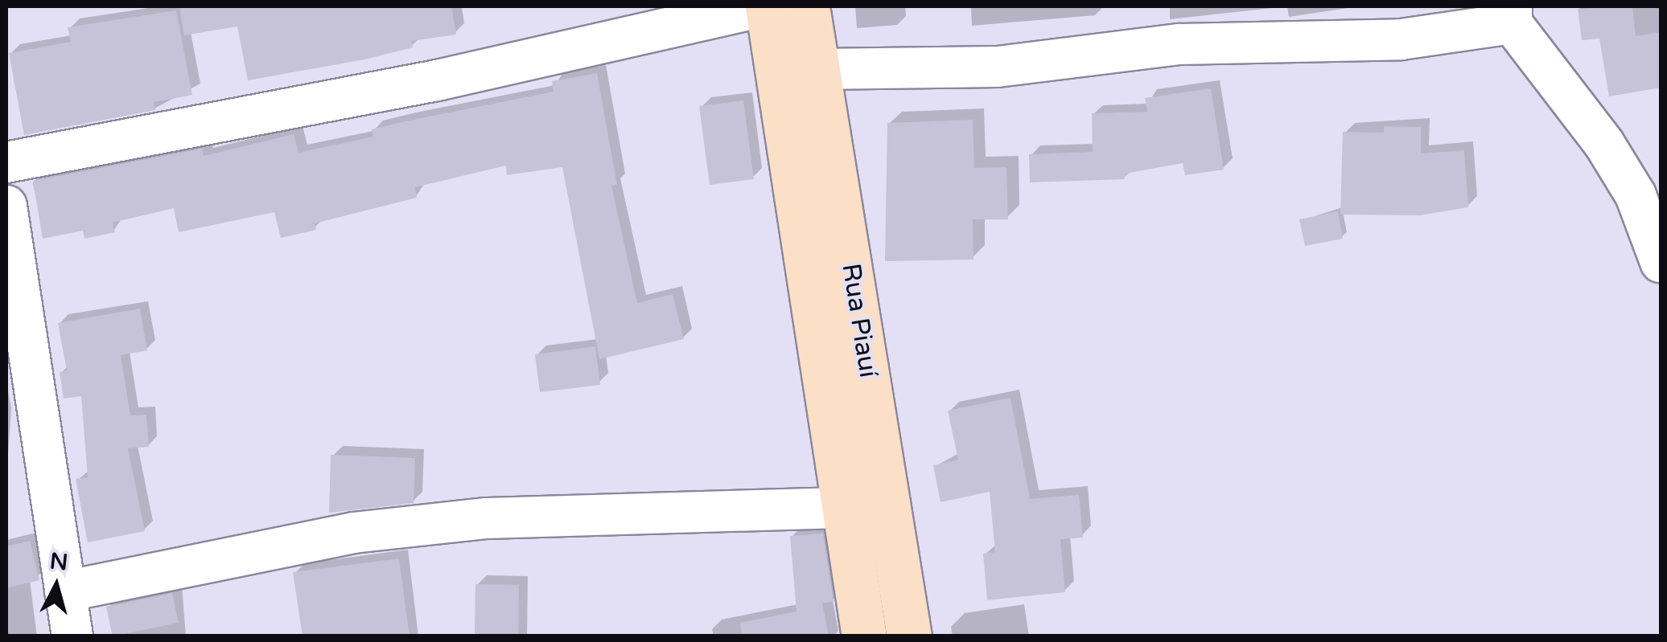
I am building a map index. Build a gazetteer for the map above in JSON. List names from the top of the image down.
{
  "streets": {
    "main road": ["Rua Piauí"]
  },
  "north": "top"
}
